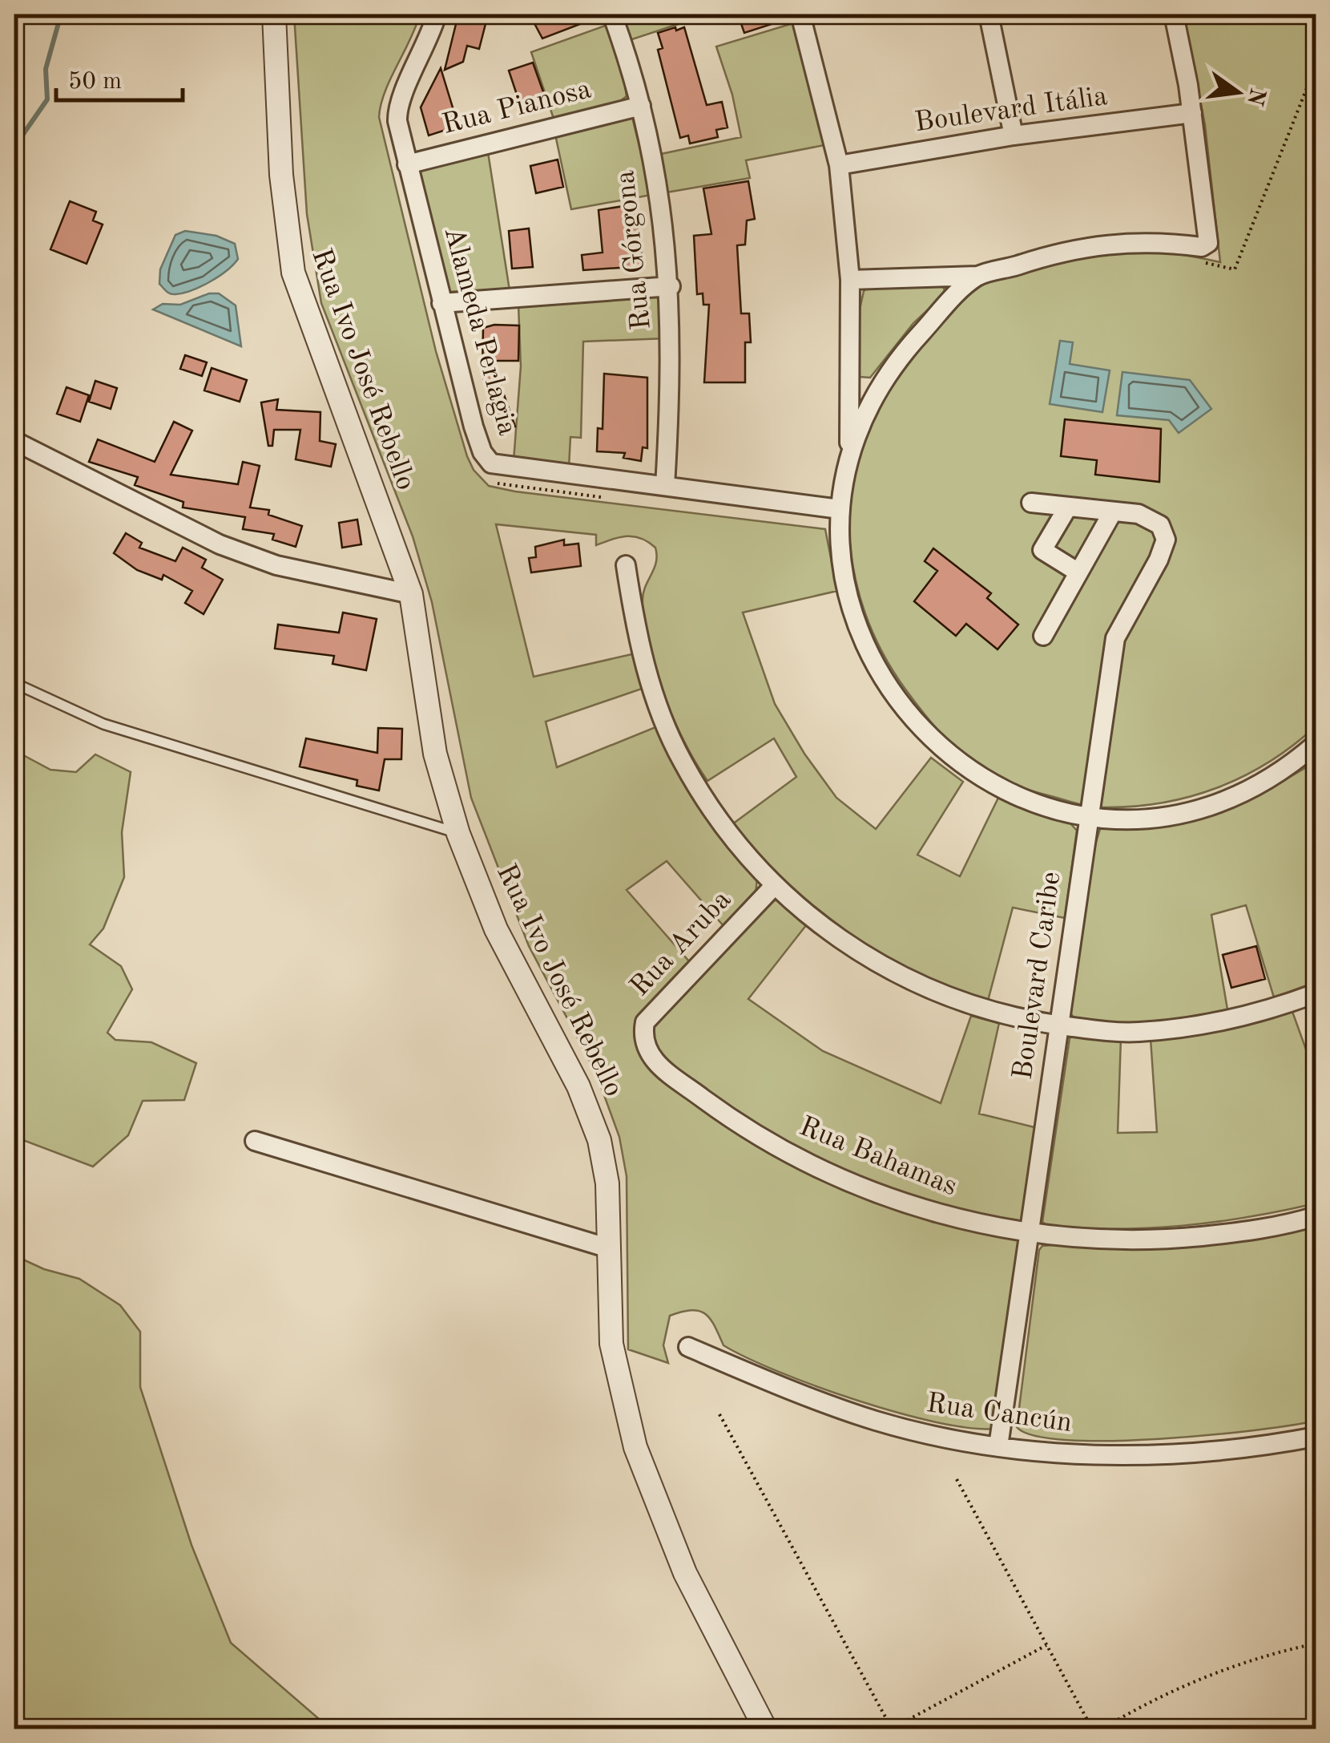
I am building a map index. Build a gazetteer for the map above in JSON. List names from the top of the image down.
{
  "streets": {
    "street": [
      "Rua Pianosa",
      "Boulevard Itália",
      "Rua Górgona",
      "Alameda Perlagia",
      "Rua Ivo José Rebello",
      "Rua Aruba",
      "Boulevard Caribe",
      "Rua Bahamas",
      "Rua Cancún"
    ]
  },
  "crossings": [
    ["Rua Pianosa", "Rua Górgona"],
    ["Rua Pianosa", "Alameda Perlagia"],
    ["Rua Górgona", "Alameda Perlagia"],
    ["Rua Aruba", "Rua Bahamas"],
    ["Boulevard Caribe", "Rua Bahamas"],
    ["Boulevard Caribe", "Rua Cancún"]
  ],
  "scale_bar": "50 m",
  "north": "right"
}
